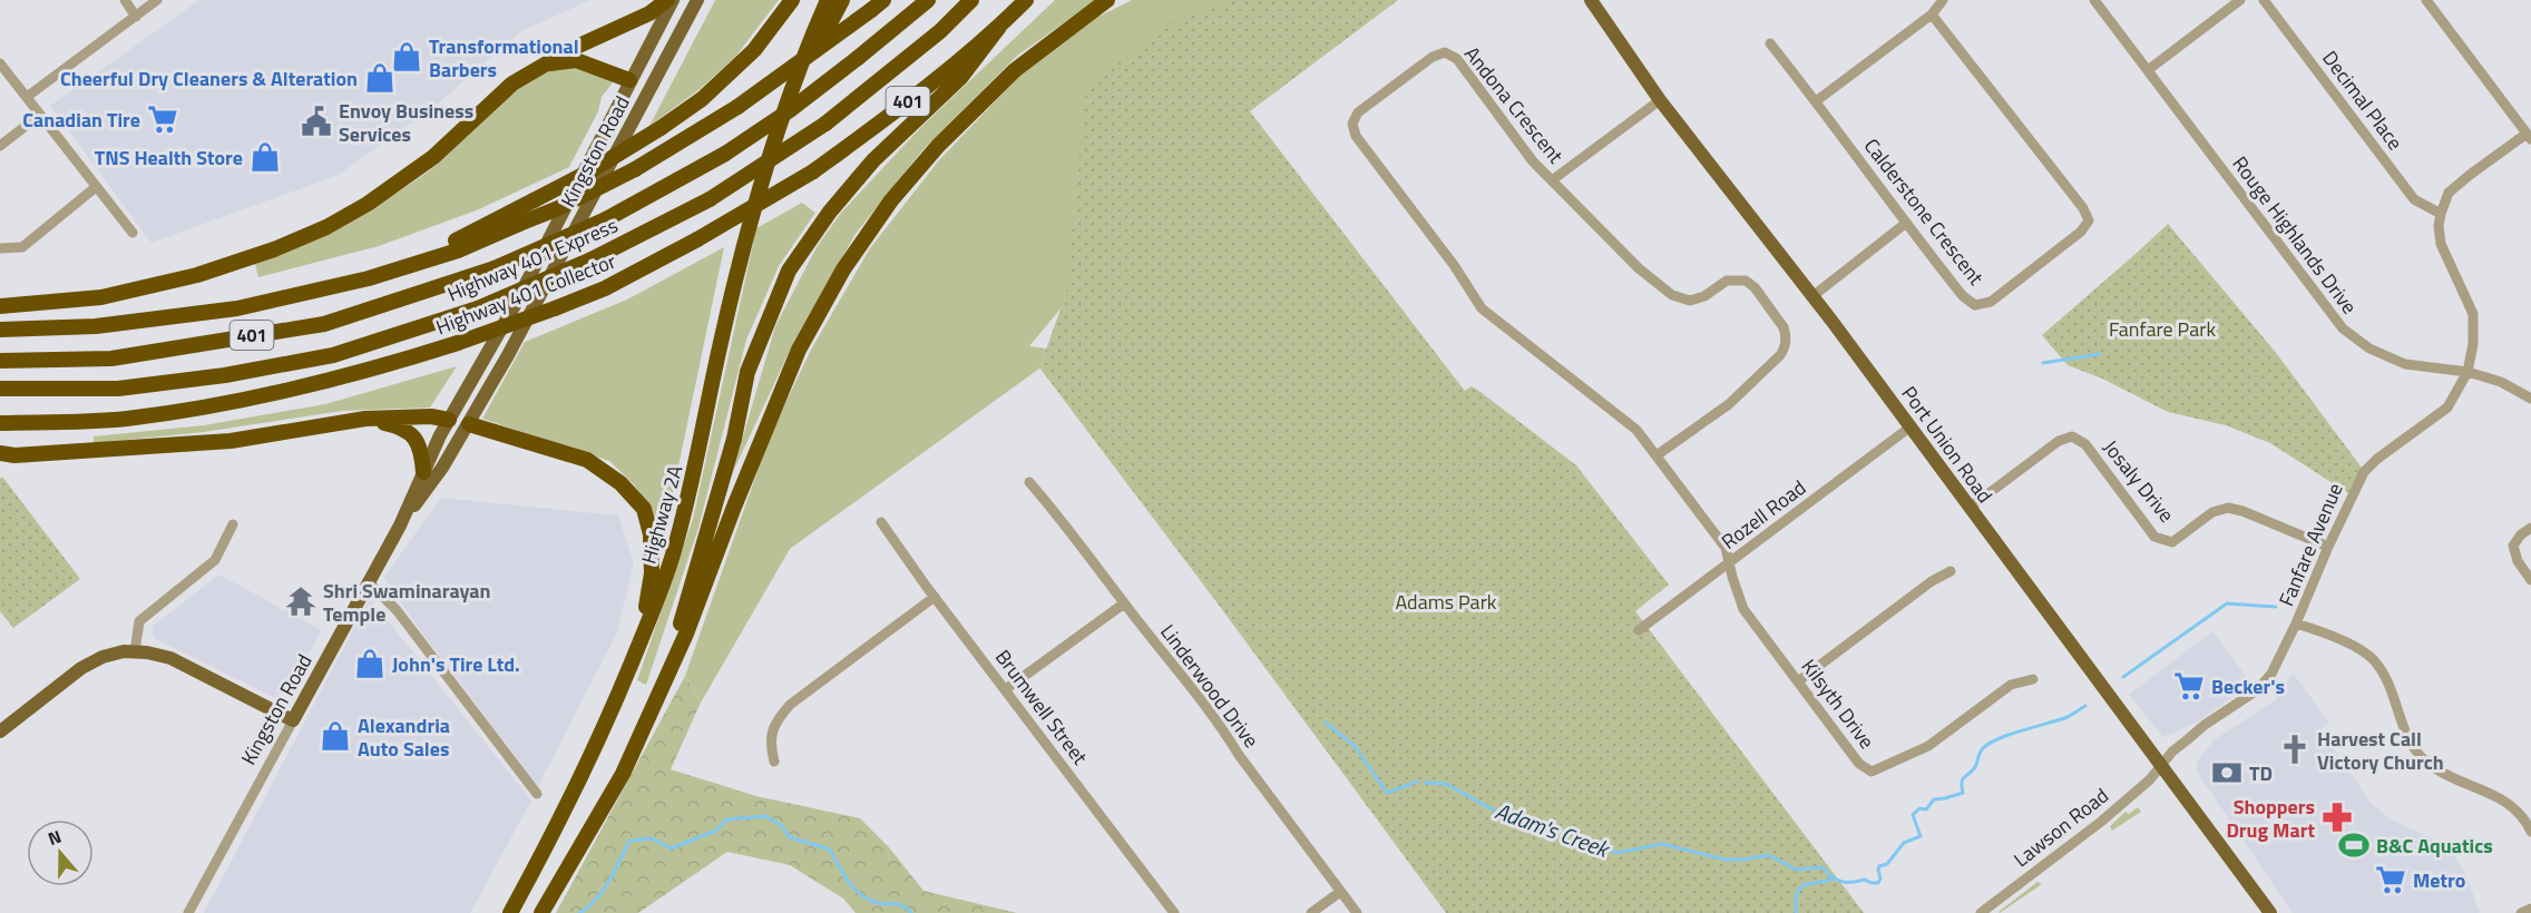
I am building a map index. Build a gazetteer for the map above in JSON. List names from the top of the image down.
{
  "streets": {
    "highway": [
      "401",
      "Highway 401 Express",
      "Highway 401 Collector",
      "Highway 2A"
    ],
    "main road": ["Kingston Road", "Port Union Road"],
    "street": [
      "Decimal Place",
      "Andona Crescent",
      "Calderstone Crescent",
      "Rouge Highlands Drive",
      "Josaly Drive",
      "Rozell Road",
      "Fanfare Avenue",
      "Linderwood Drive",
      "Kilsyth Drive",
      "Brumwell Street",
      "Lawson Road"
    ]
  },
  "crossings": [
    ["Decimal Place", "Fanfare Avenue"],
    ["Andona Crescent", "Rozell Road"],
    ["Andona Crescent", "Kilsyth Drive"],
    ["Rouge Highlands Drive", "Fanfare Avenue"],
    ["Port Union Road", "Josaly Drive"],
    ["Port Union Road", "Rozell Road"],
    ["Port Union Road", "Fanfare Avenue"],
    ["Port Union Road", "Lawson Road"],
    ["Josaly Drive", "Fanfare Avenue"],
    ["Rozell Road", "Kilsyth Drive"],
    ["Fanfare Avenue", "Lawson Road"]
  ],
  "water": ["Adam's Creek"],
  "parks": ["Fanfare Park", "Adams Park"],
  "places": {
    "shop": [
      "Transformational Barbers",
      "Cheerful Dry Cleaners & Alteration",
      "TNS Health Store",
      "John's Tire Ltd.",
      "Alexandria Auto Sales"
    ],
    "supermarket": ["Canadian Tire", "Becker's", "Metro"],
    "public building": ["Envoy Business Services"],
    "temple": ["Shri Swaminarayan Temple"],
    "church": ["Harvest Call Victory Church"],
    "bank": ["TD"],
    "pharmacy": ["Shoppers Drug Mart"],
    "sports": ["B&C Aquatics"]
  },
  "north": "top"
}
